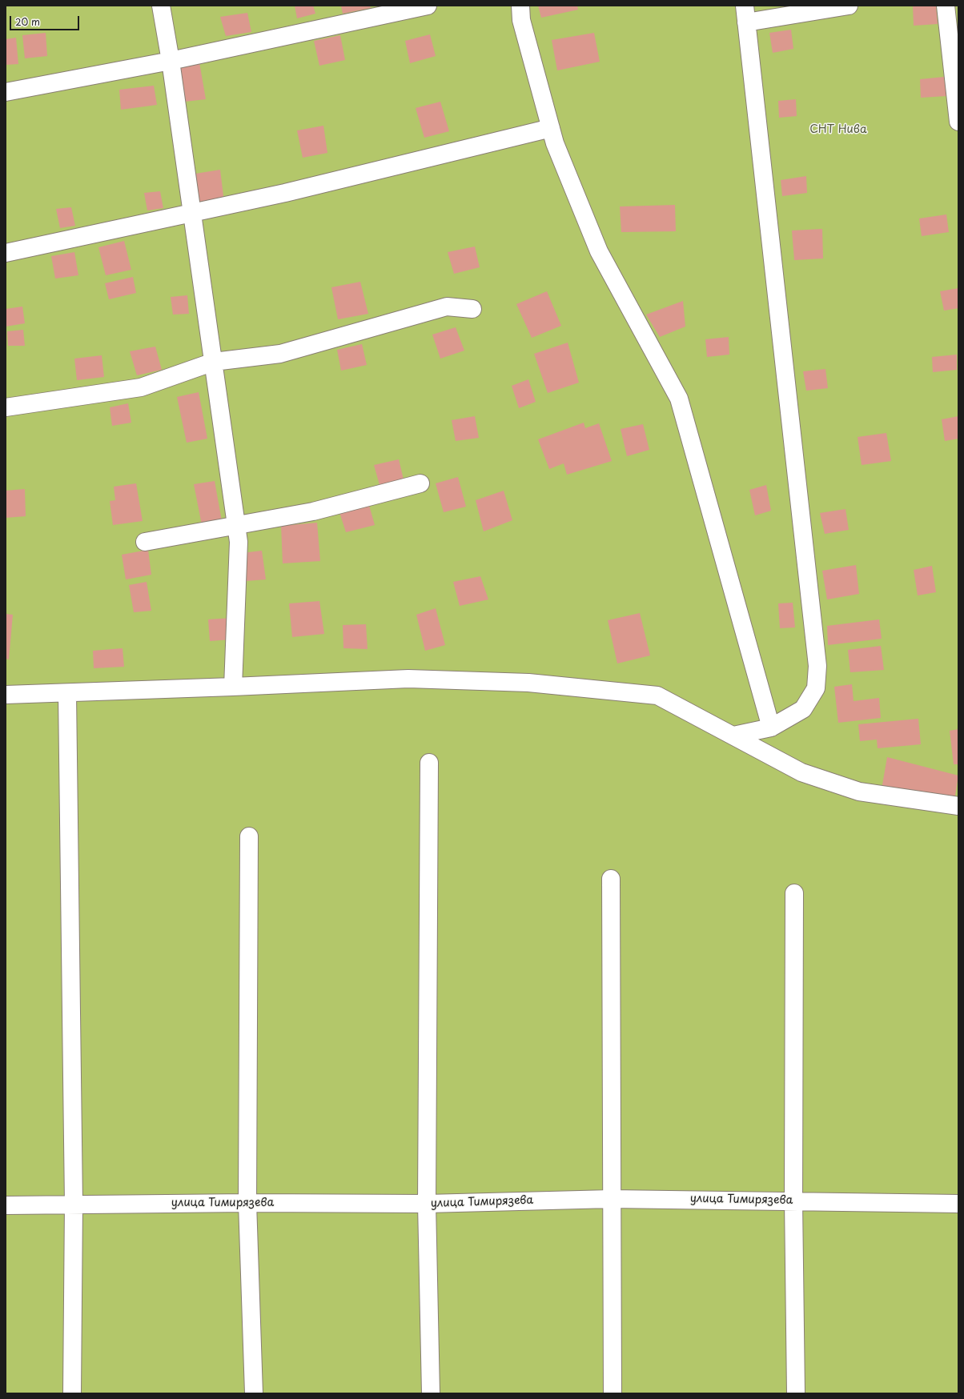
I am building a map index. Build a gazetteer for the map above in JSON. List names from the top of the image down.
{
  "streets": {
    "street": ["улица Тимирязева"]
  },
  "parks": ["СНТ Нива"],
  "scale_bar": "20 m"
}
